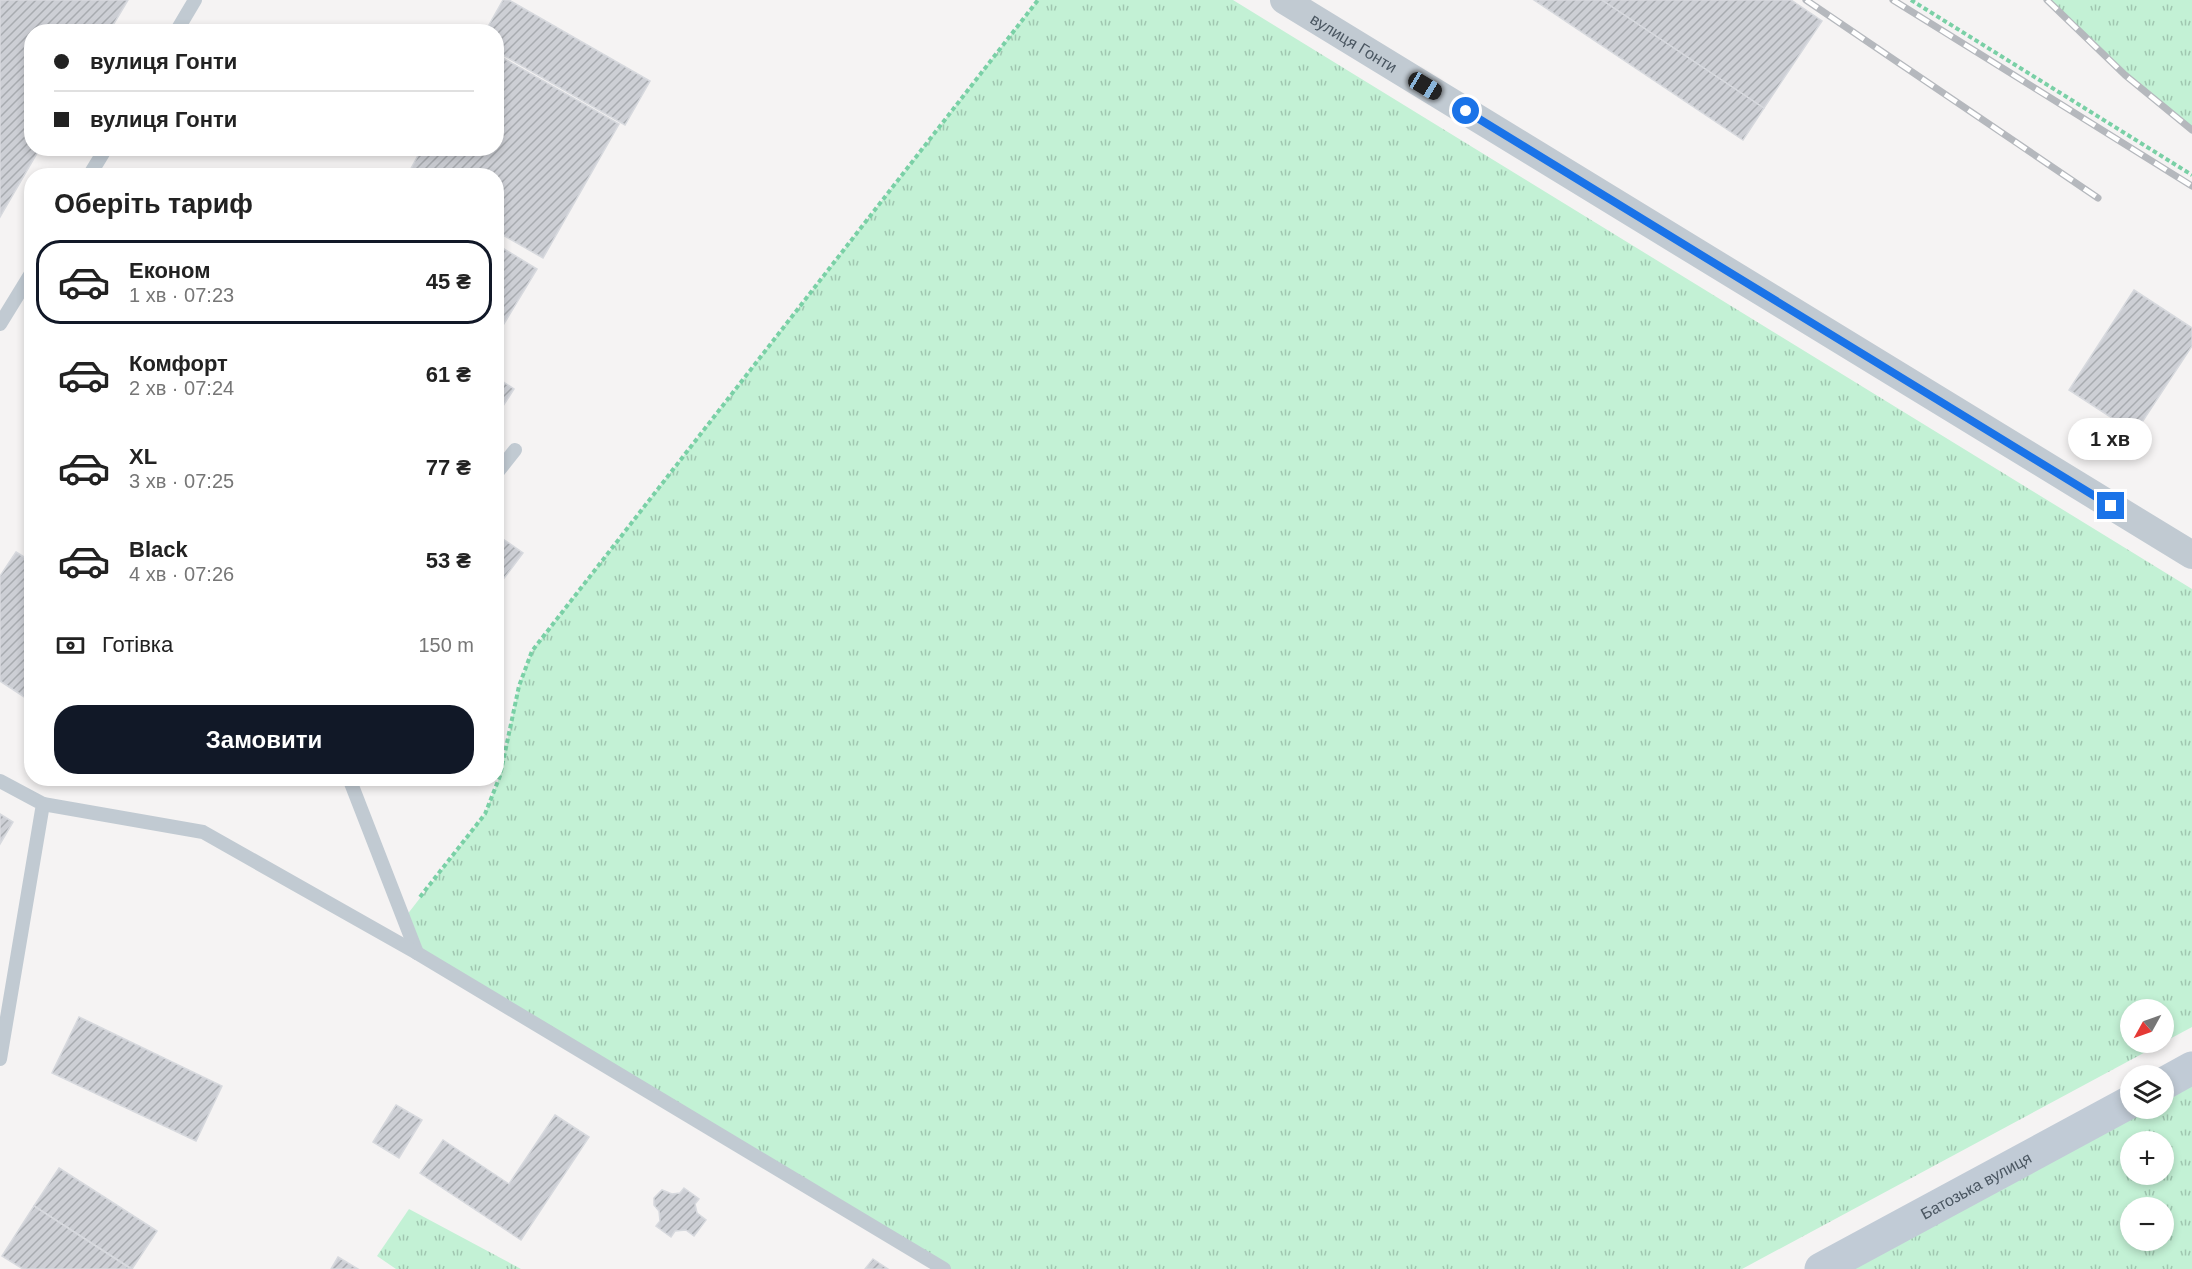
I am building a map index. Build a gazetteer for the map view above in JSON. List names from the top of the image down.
{
  "streets": {
    "street": ["вулиця Гонти", "Батозька вулиця"]
  },
  "north": "bottom left",
  "page": {
    "banner": ["вулиця Гонти", "вулиця Гонти"],
    "heading": "Оберіть тариф",
    "list": [
      {
        "name": "Економ",
        "note": "1 хв · 07:23",
        "value": "45 ₴"
      },
      {
        "name": "Комфорт",
        "note": "2 хв · 07:24",
        "value": "61 ₴"
      },
      {
        "name": "XL",
        "note": "3 хв · 07:25",
        "value": "77 ₴"
      },
      {
        "name": "Black",
        "note": "4 хв · 07:26",
        "value": "53 ₴"
      }
    ],
    "bubble": "1 хв",
    "pay": ["Готівка", "150 m"],
    "buttons": "Замовити",
    "map_buttons": ["+", "−"]
  }
}
